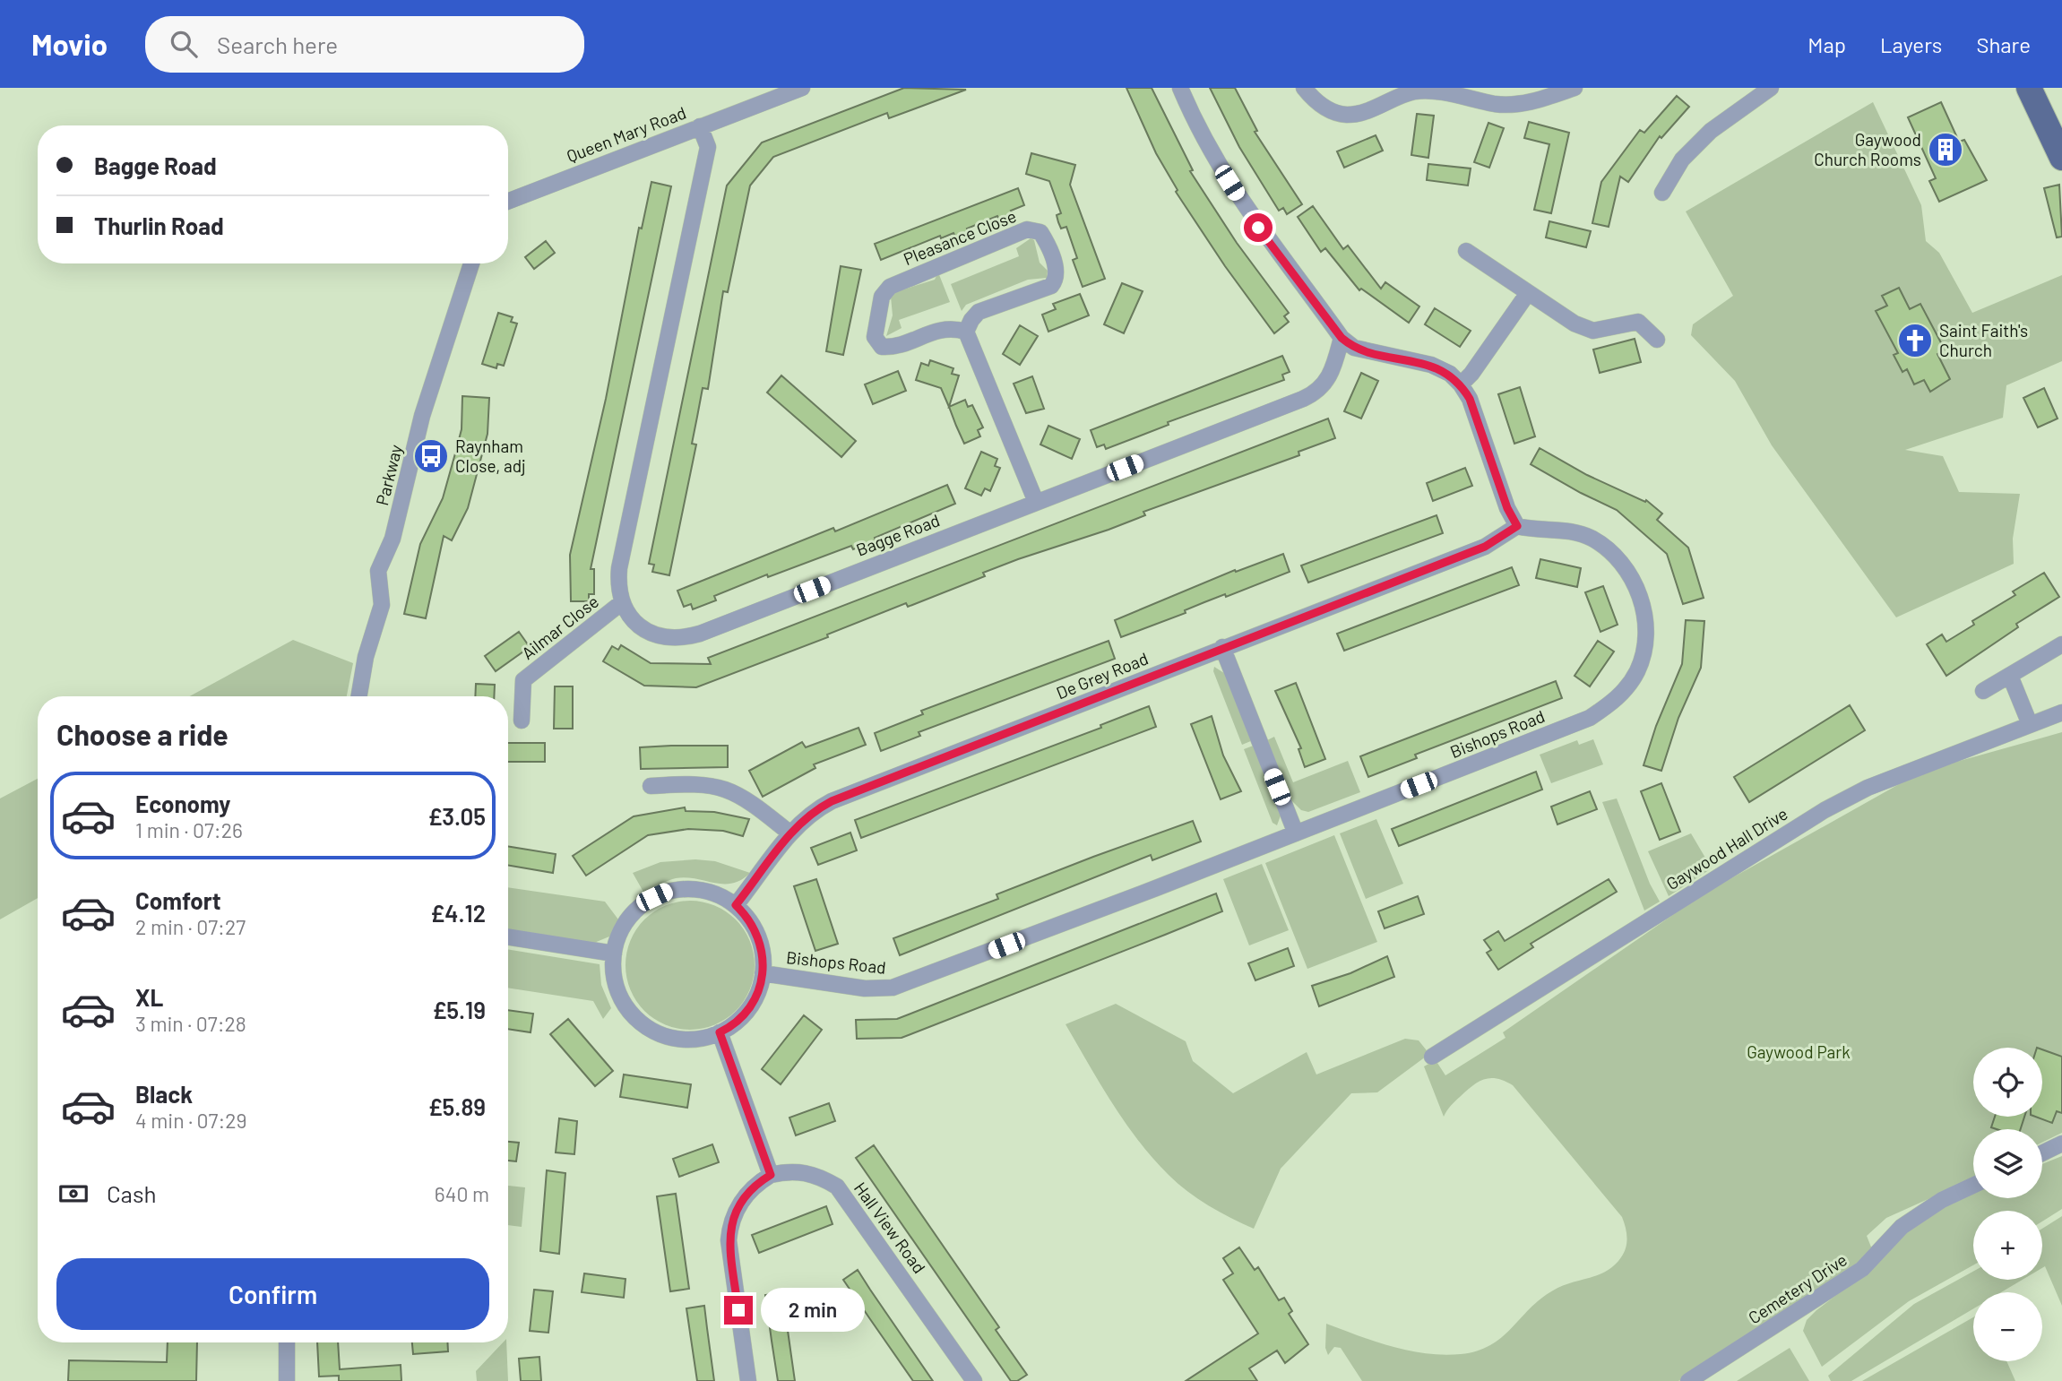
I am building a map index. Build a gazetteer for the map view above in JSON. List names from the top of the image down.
{
  "streets": {
    "street": [
      "Queen Mary Road",
      "Pleasance Close",
      "Parkway",
      "Bagge Road",
      "Ailmar Close",
      "De Grey Road",
      "Bishops Road",
      "Gaywood Hall Drive",
      "Hall View Road",
      "Cemetery Drive"
    ]
  },
  "crossings": [
    ["Bagge Road", "Ailmar Close"],
    ["De Grey Road", "Bishops Road"]
  ],
  "parks": ["Gaywood Park"],
  "places": {
    "building": ["Gaywood Church Rooms"],
    "church": ["Saint Faith's Church"],
    "bus stop": ["Raynham Close, adj"]
  },
  "page": {
    "header": "Movio",
    "search": "Search here",
    "nav": ["Map", "Layers", "Share"],
    "banner": ["Bagge Road", "Thurlin Road"],
    "heading": "Choose a ride",
    "list": [
      {
        "name": "Economy",
        "note": "1 min · 07:26",
        "value": "£3.05"
      },
      {
        "name": "Comfort",
        "note": "2 min · 07:27",
        "value": "£4.12"
      },
      {
        "name": "XL",
        "note": "3 min · 07:28",
        "value": "£5.19"
      },
      {
        "name": "Black",
        "note": "4 min · 07:29",
        "value": "£5.89"
      }
    ],
    "map_buttons": ["+", "−"],
    "pay": ["Cash", "640 m"],
    "buttons": "Confirm",
    "bubble": "2 min"
  }
}
